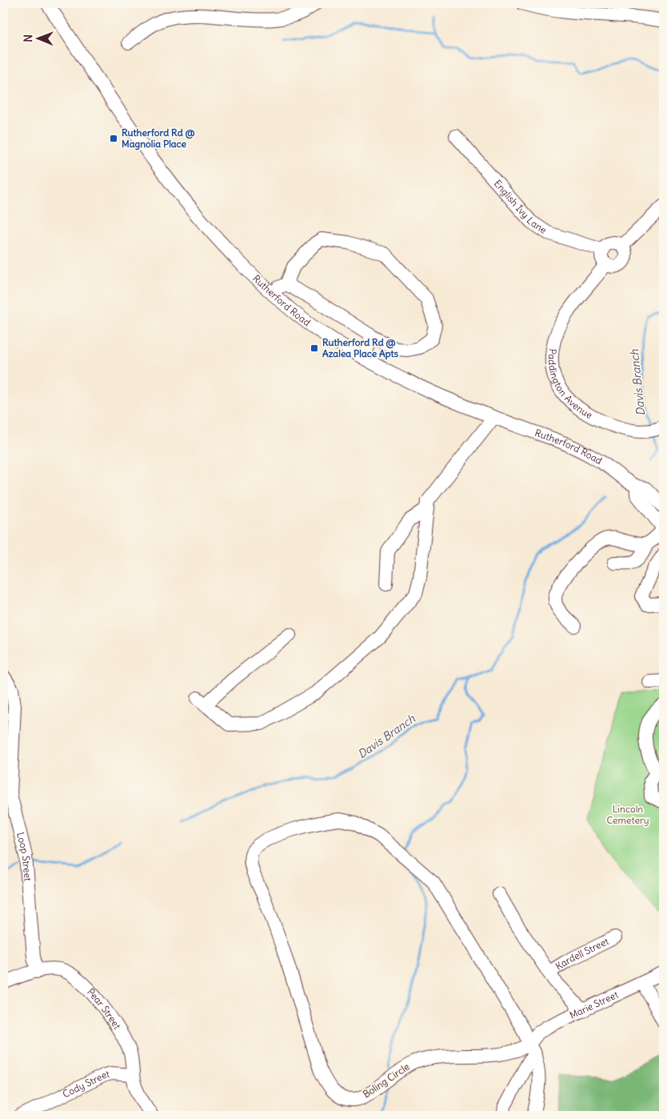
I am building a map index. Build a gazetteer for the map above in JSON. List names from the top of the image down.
{
  "streets": {
    "street": [
      "English Ivy Lane",
      "Rutherford Road",
      "Paddington Avenue",
      "Loop Street",
      "Kardell Street",
      "Marie Street",
      "Pear Street",
      "Boling Circle",
      "Cody Street"
    ]
  },
  "crossings": [
    ["English Ivy Lane", "Paddington Avenue"],
    ["Loop Street", "Pear Street"],
    ["Marie Street", "Boling Circle"],
    ["Pear Street", "Cody Street"]
  ],
  "water": ["Davis Branch"],
  "parks": ["Lincoln Cemetery"],
  "places": {
    "transit": ["Rutherford Rd @ Magnolia Place", "Rutherford Rd @ Azalea Place Apts"]
  },
  "north": "left"
}
